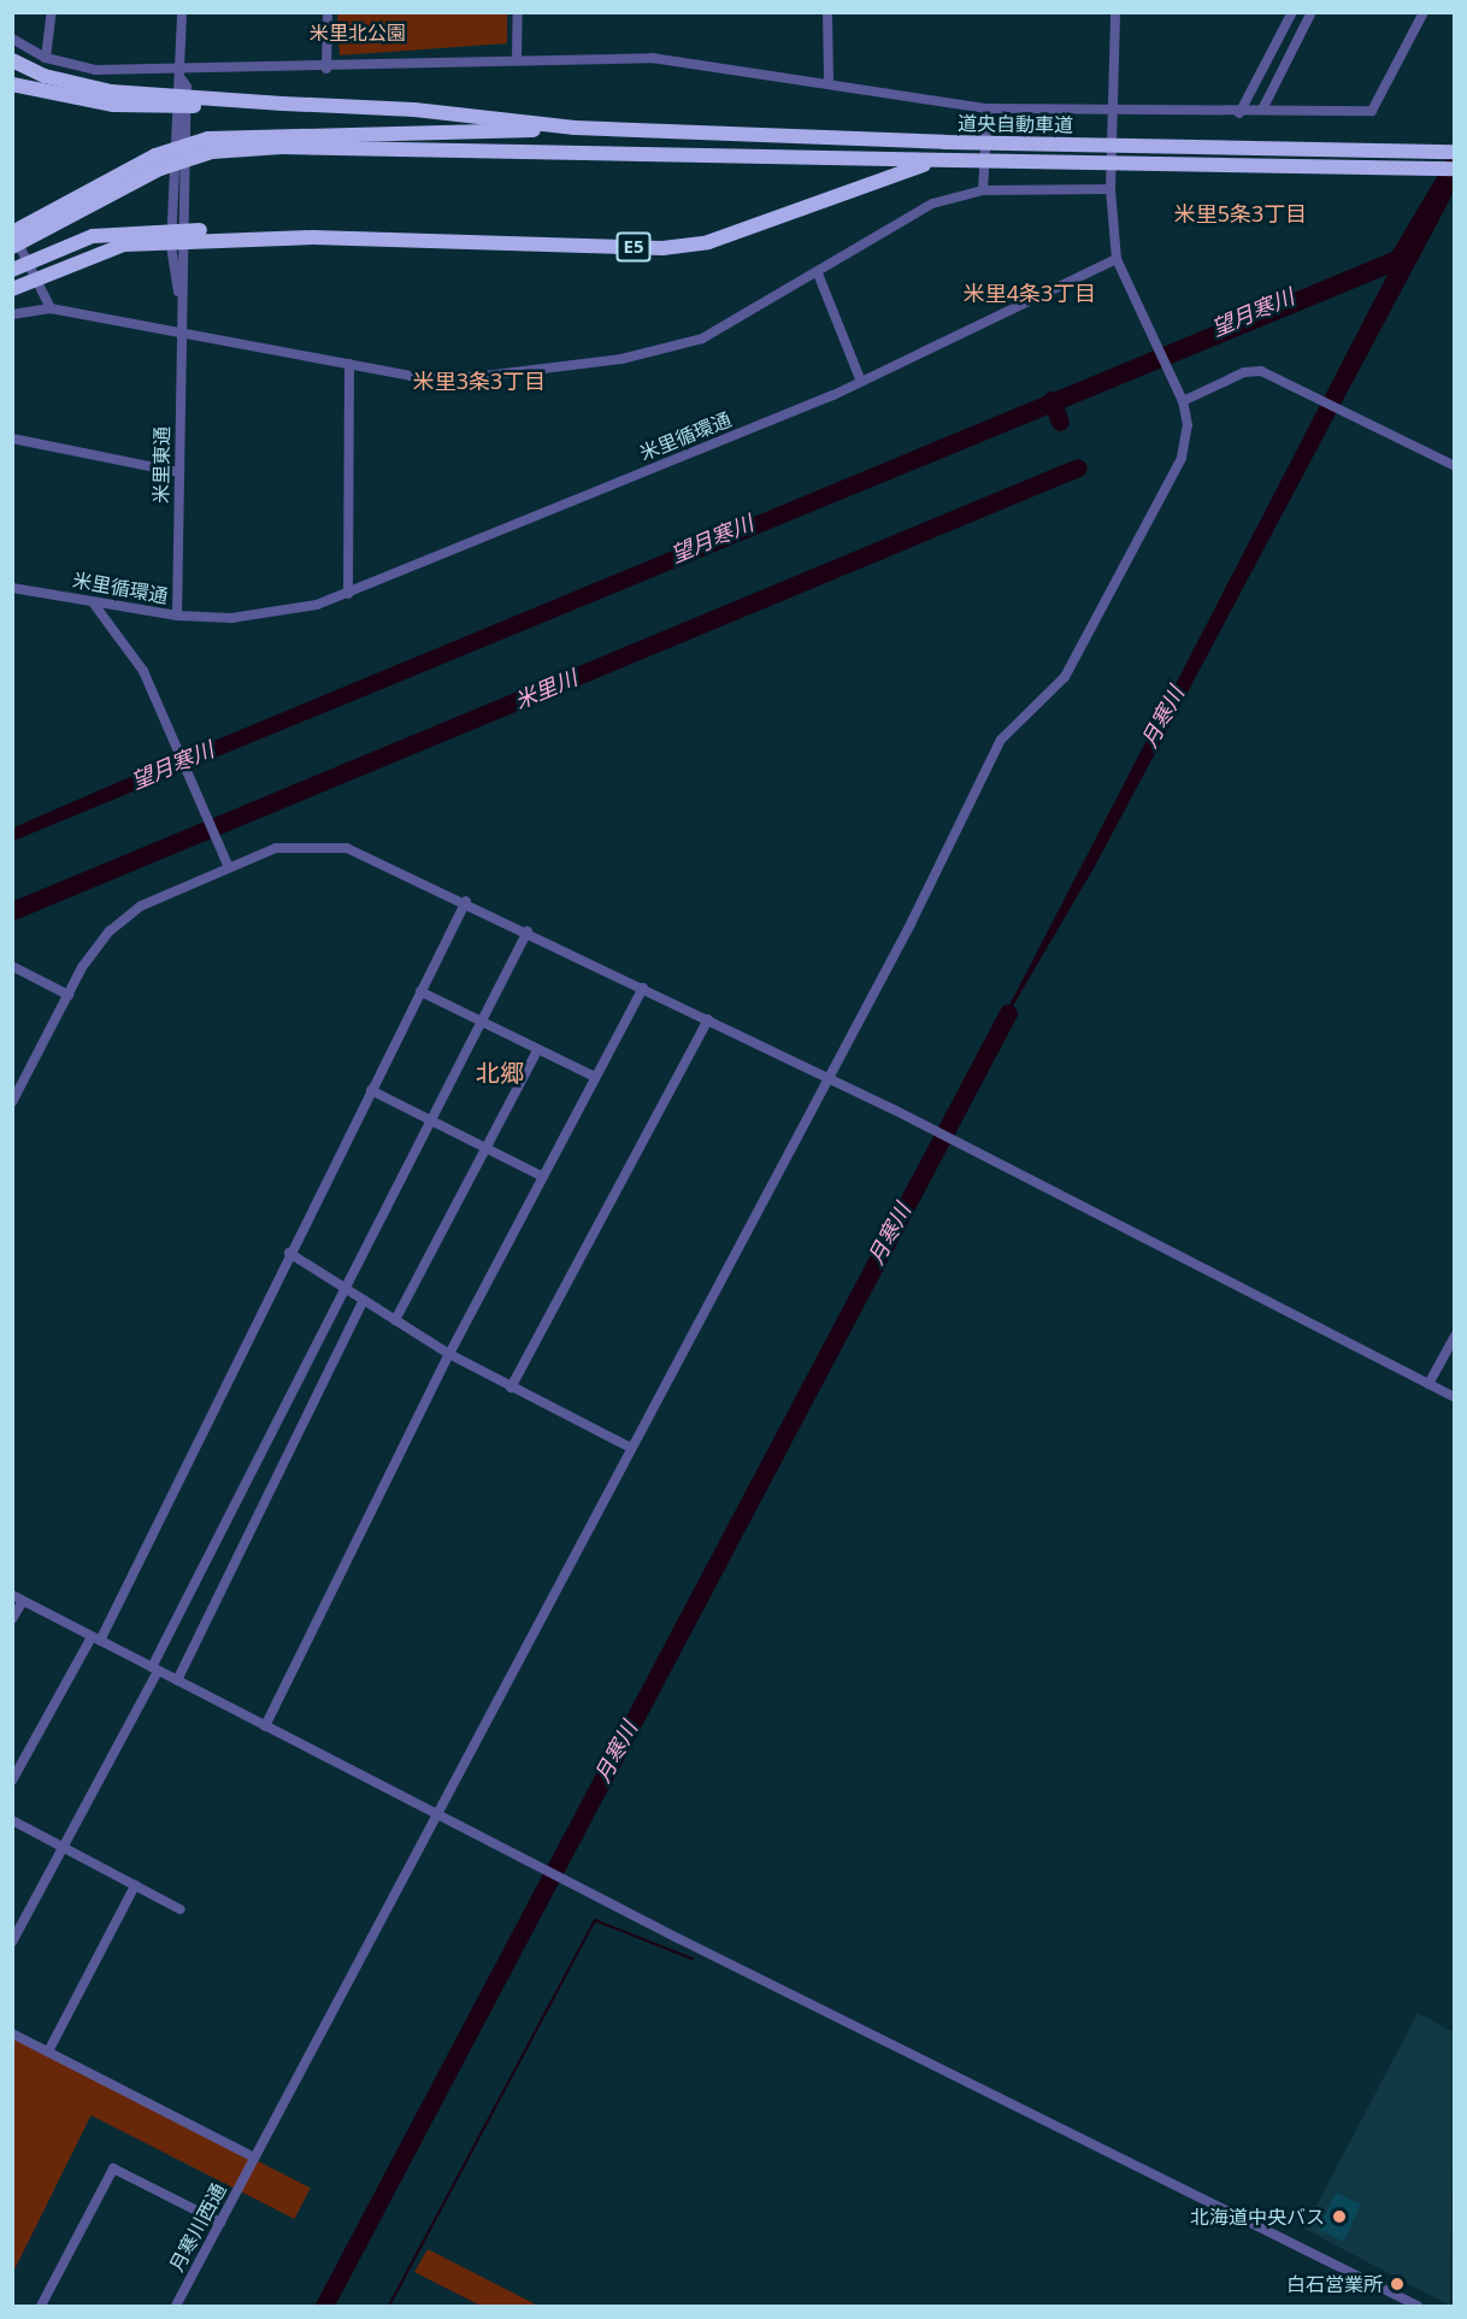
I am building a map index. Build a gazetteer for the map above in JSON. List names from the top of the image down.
{
  "streets": {
    "highway": ["道央自動車道", "E5"],
    "street": ["米里循環通", "米里東通", "月寒川西通"]
  },
  "crossings": [
    ["道央自動車道", "E5"],
    ["米里循環通", "米里東通"],
    ["米里循環通", "月寒川西通"]
  ],
  "districts": [
    "米里5条3丁目",
    "米里4条3丁目",
    "米里3条3丁目",
    "北郷"
  ],
  "water": ["望月寒川", "米里川", "月寒川"],
  "parks": ["米里北公園"],
  "places": ["北海道中央バス", "白石営業所"]
}
